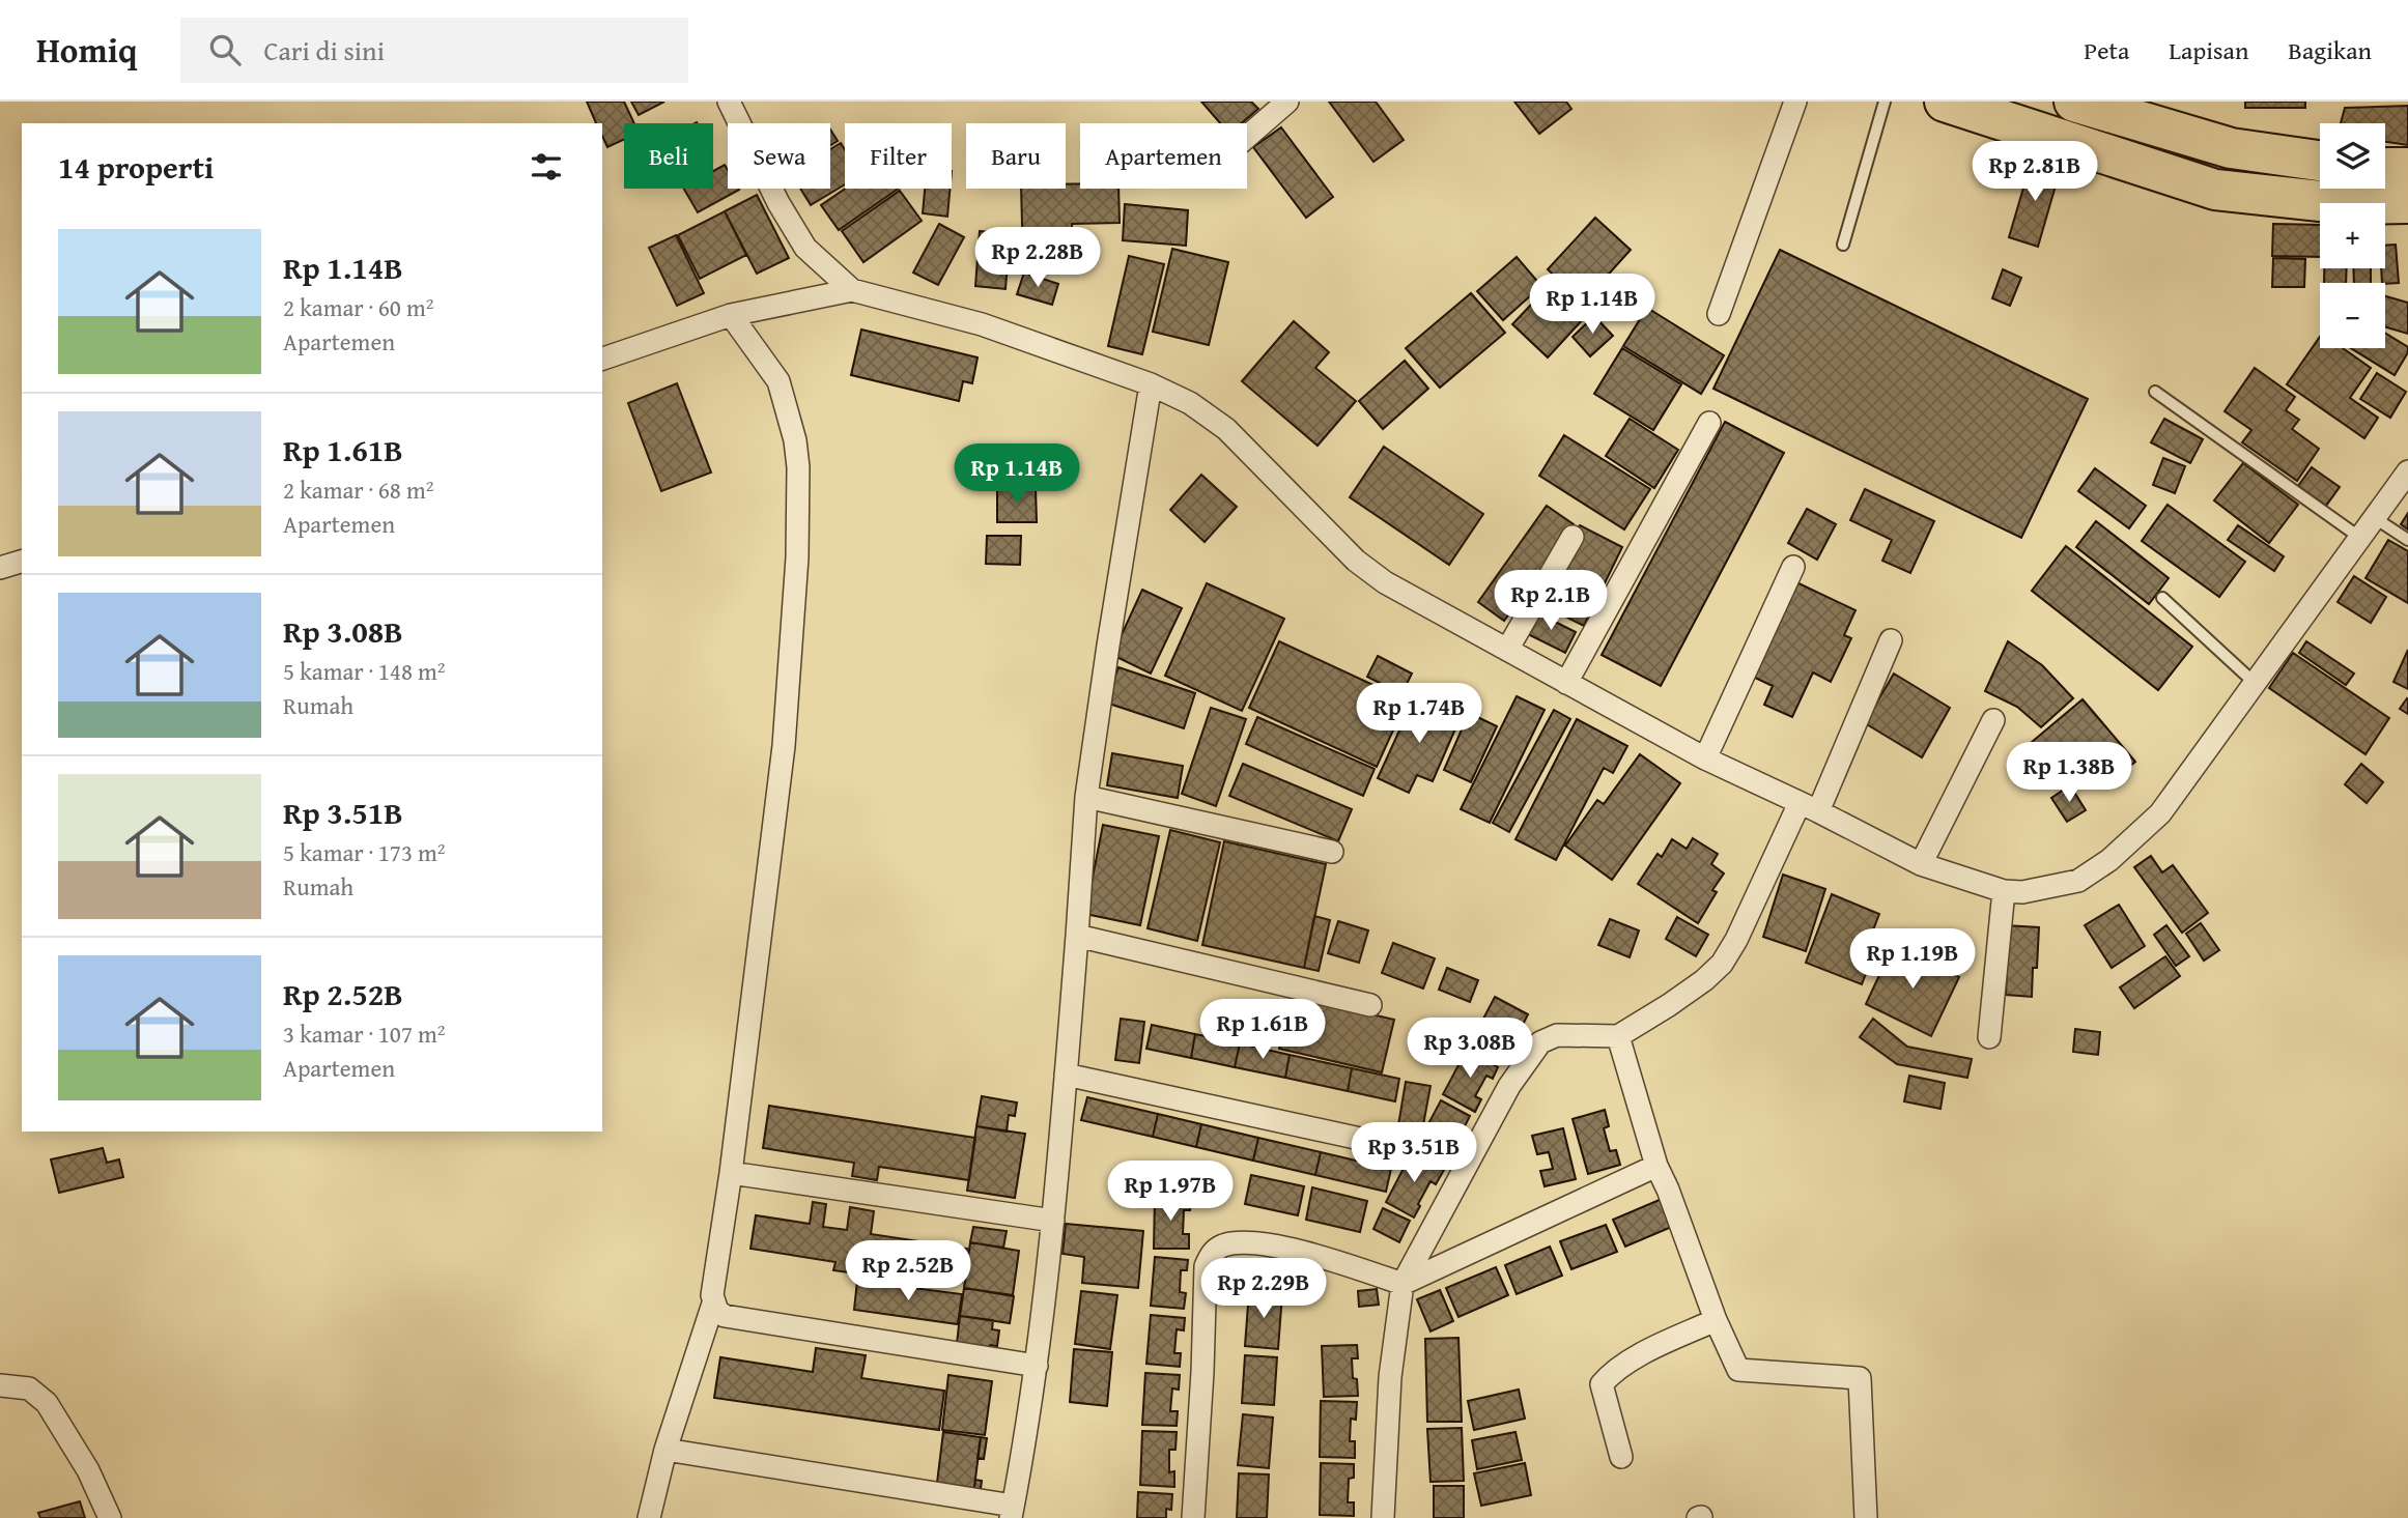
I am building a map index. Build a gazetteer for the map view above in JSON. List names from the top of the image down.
{
  "page": {
    "header": "Homiq",
    "search": "Cari di sini",
    "nav": ["Peta", "Lapisan", "Bagikan"],
    "map_buttons": ["+", "−"],
    "chip": [
      "Beli",
      "Sewa",
      "Filter",
      "Baru",
      "Apartemen"
    ],
    "heading": "14 properti",
    "price": [
      "Rp 2.81B",
      "Rp 2.28B",
      "Rp 1.14B",
      "Rp 1.14B",
      "Rp 2.1B",
      "Rp 1.74B",
      "Rp 1.38B",
      "Rp 1.19B",
      "Rp 1.61B",
      "Rp 3.08B",
      "Rp 3.51B",
      "Rp 1.97B",
      "Rp 2.52B",
      "Rp 2.29B"
    ],
    "list": [
      {
        "name": "Rp 1.14B",
        "note": "2 kamar · 60 m² · Apartemen"
      },
      {
        "name": "Rp 1.61B",
        "note": "2 kamar · 68 m² · Apartemen"
      },
      {
        "name": "Rp 3.08B",
        "note": "5 kamar · 148 m² · Rumah"
      },
      {
        "name": "Rp 3.51B",
        "note": "5 kamar · 173 m² · Rumah"
      },
      {
        "name": "Rp 2.52B",
        "note": "3 kamar · 107 m² · Apartemen"
      }
    ]
  }
}
